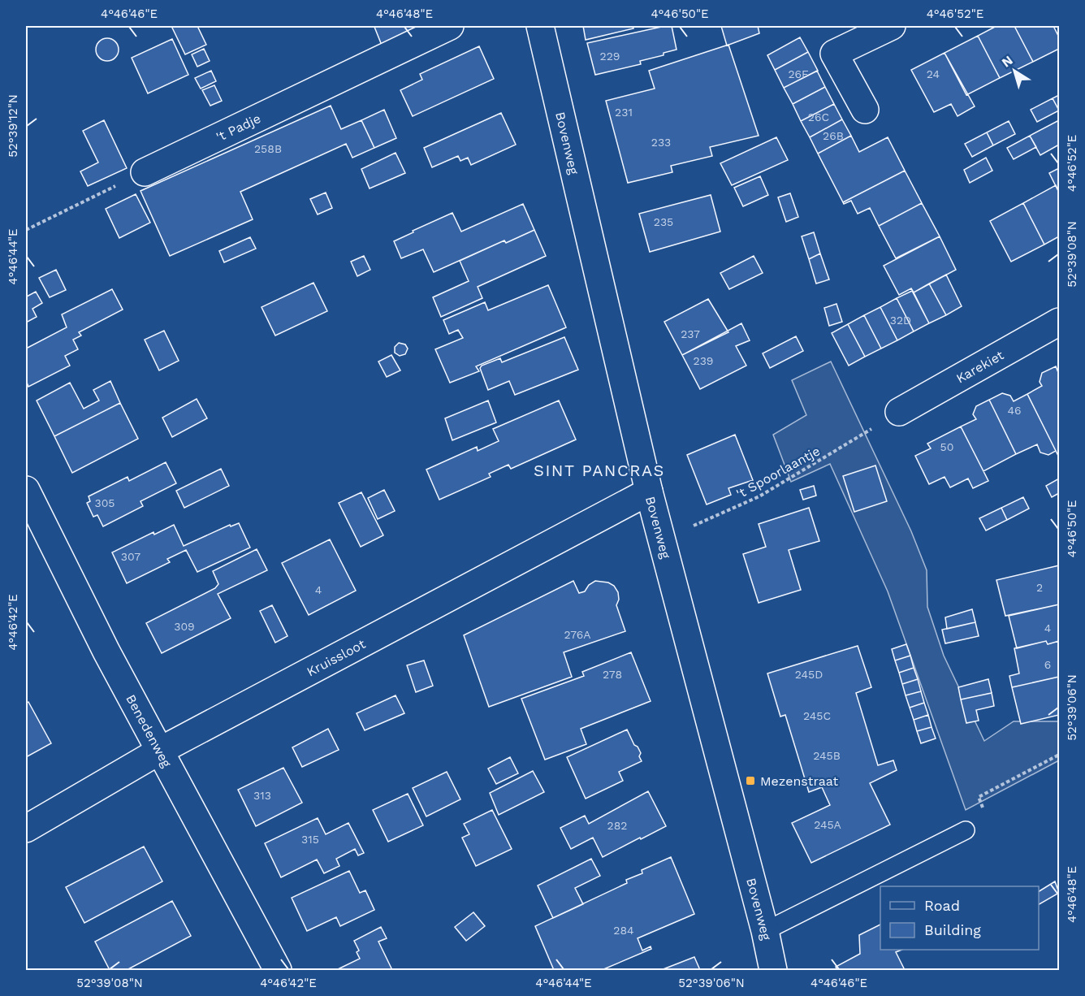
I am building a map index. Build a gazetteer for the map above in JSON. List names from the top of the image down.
{
  "streets": {
    "street": [
      "'t Padje",
      "Bovenweg",
      "Karekiet",
      "Kruissloot",
      "Benedenweg"
    ],
    "path": ["'t Spoorlaantje"]
  },
  "crossings": [
    ["Bovenweg", "'t Spoorlaantje"],
    ["Bovenweg", "Kruissloot"],
    ["Karekiet", "'t Spoorlaantje"],
    ["Kruissloot", "Benedenweg"]
  ],
  "districts": ["SINT PANCRAS"],
  "places": {
    "transit": ["Mezenstraat"]
  },
  "house_numbers": [
    "229",
    "26F",
    "24",
    "231",
    "26C",
    "26B",
    "233",
    "258B",
    "235",
    "32D",
    "237",
    "239",
    "46",
    "50",
    "305",
    "307",
    "2",
    "4",
    "309",
    "4",
    "276A",
    "6",
    "278",
    "245D",
    "245C",
    "245B",
    "313",
    "245A",
    "282",
    "315",
    "284"
  ],
  "legend": ["Road", "Building"],
  "north": "top left",
  "coordinates": [
    "4°46'46\"E",
    "4°46'48\"E",
    "4°46'50\"E",
    "4°46'52\"E",
    "52°39'12\"N",
    "52°39'08\"N",
    "4°46'44\"E",
    "4°46'42\"E",
    "52°39'06\"N"
  ]
}
